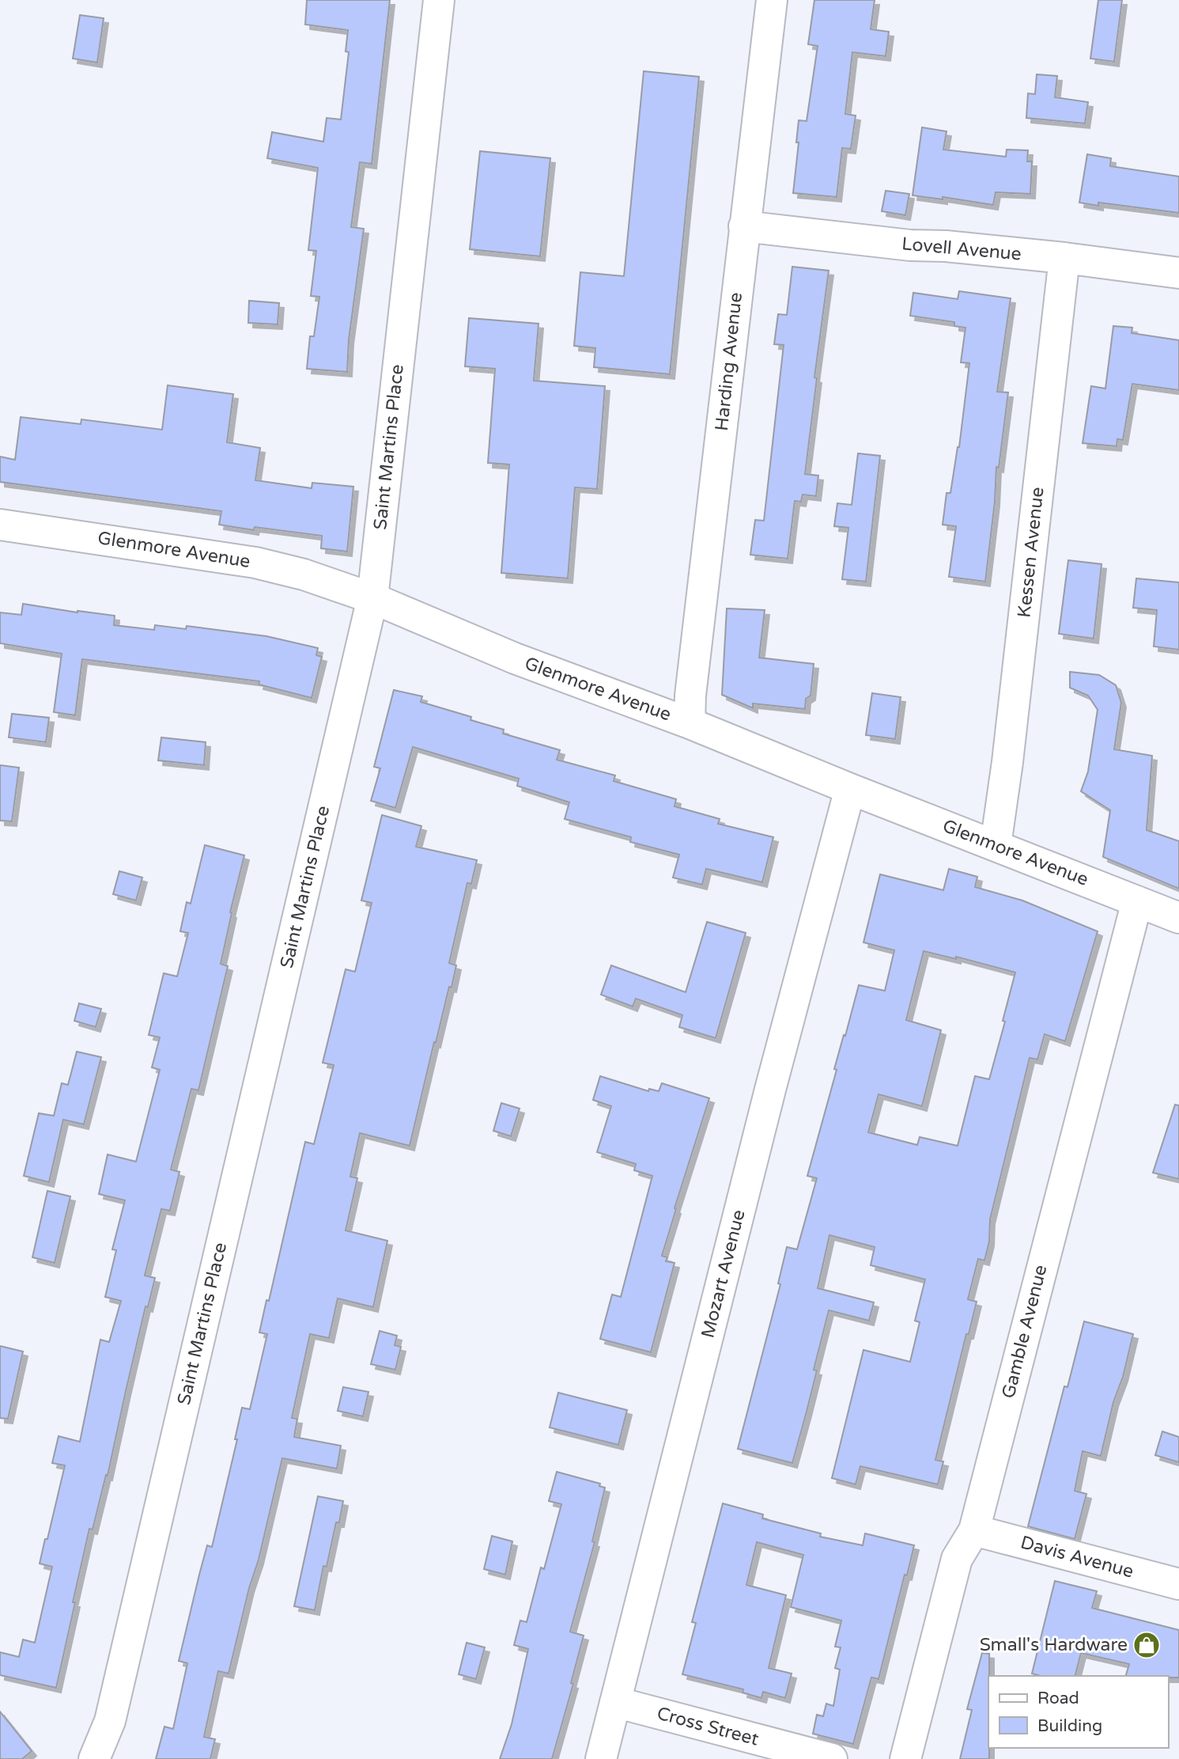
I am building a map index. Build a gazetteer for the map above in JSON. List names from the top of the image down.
{
  "streets": {
    "street": [
      "Lovell Avenue",
      "Harding Avenue",
      "Saint Martins Place",
      "Glenmore Avenue",
      "Kessen Avenue",
      "Mozart Avenue",
      "Gamble Avenue",
      "Davis Avenue",
      "Cross Street"
    ]
  },
  "crossings": [
    ["Lovell Avenue", "Harding Avenue"],
    ["Lovell Avenue", "Kessen Avenue"],
    ["Harding Avenue", "Glenmore Avenue"],
    ["Saint Martins Place", "Glenmore Avenue"],
    ["Glenmore Avenue", "Kessen Avenue"],
    ["Glenmore Avenue", "Mozart Avenue"],
    ["Glenmore Avenue", "Gamble Avenue"],
    ["Mozart Avenue", "Cross Street"],
    ["Gamble Avenue", "Davis Avenue"]
  ],
  "places": {
    "shop": ["Small's Hardware"]
  },
  "legend": ["Road", "Building"]
}
